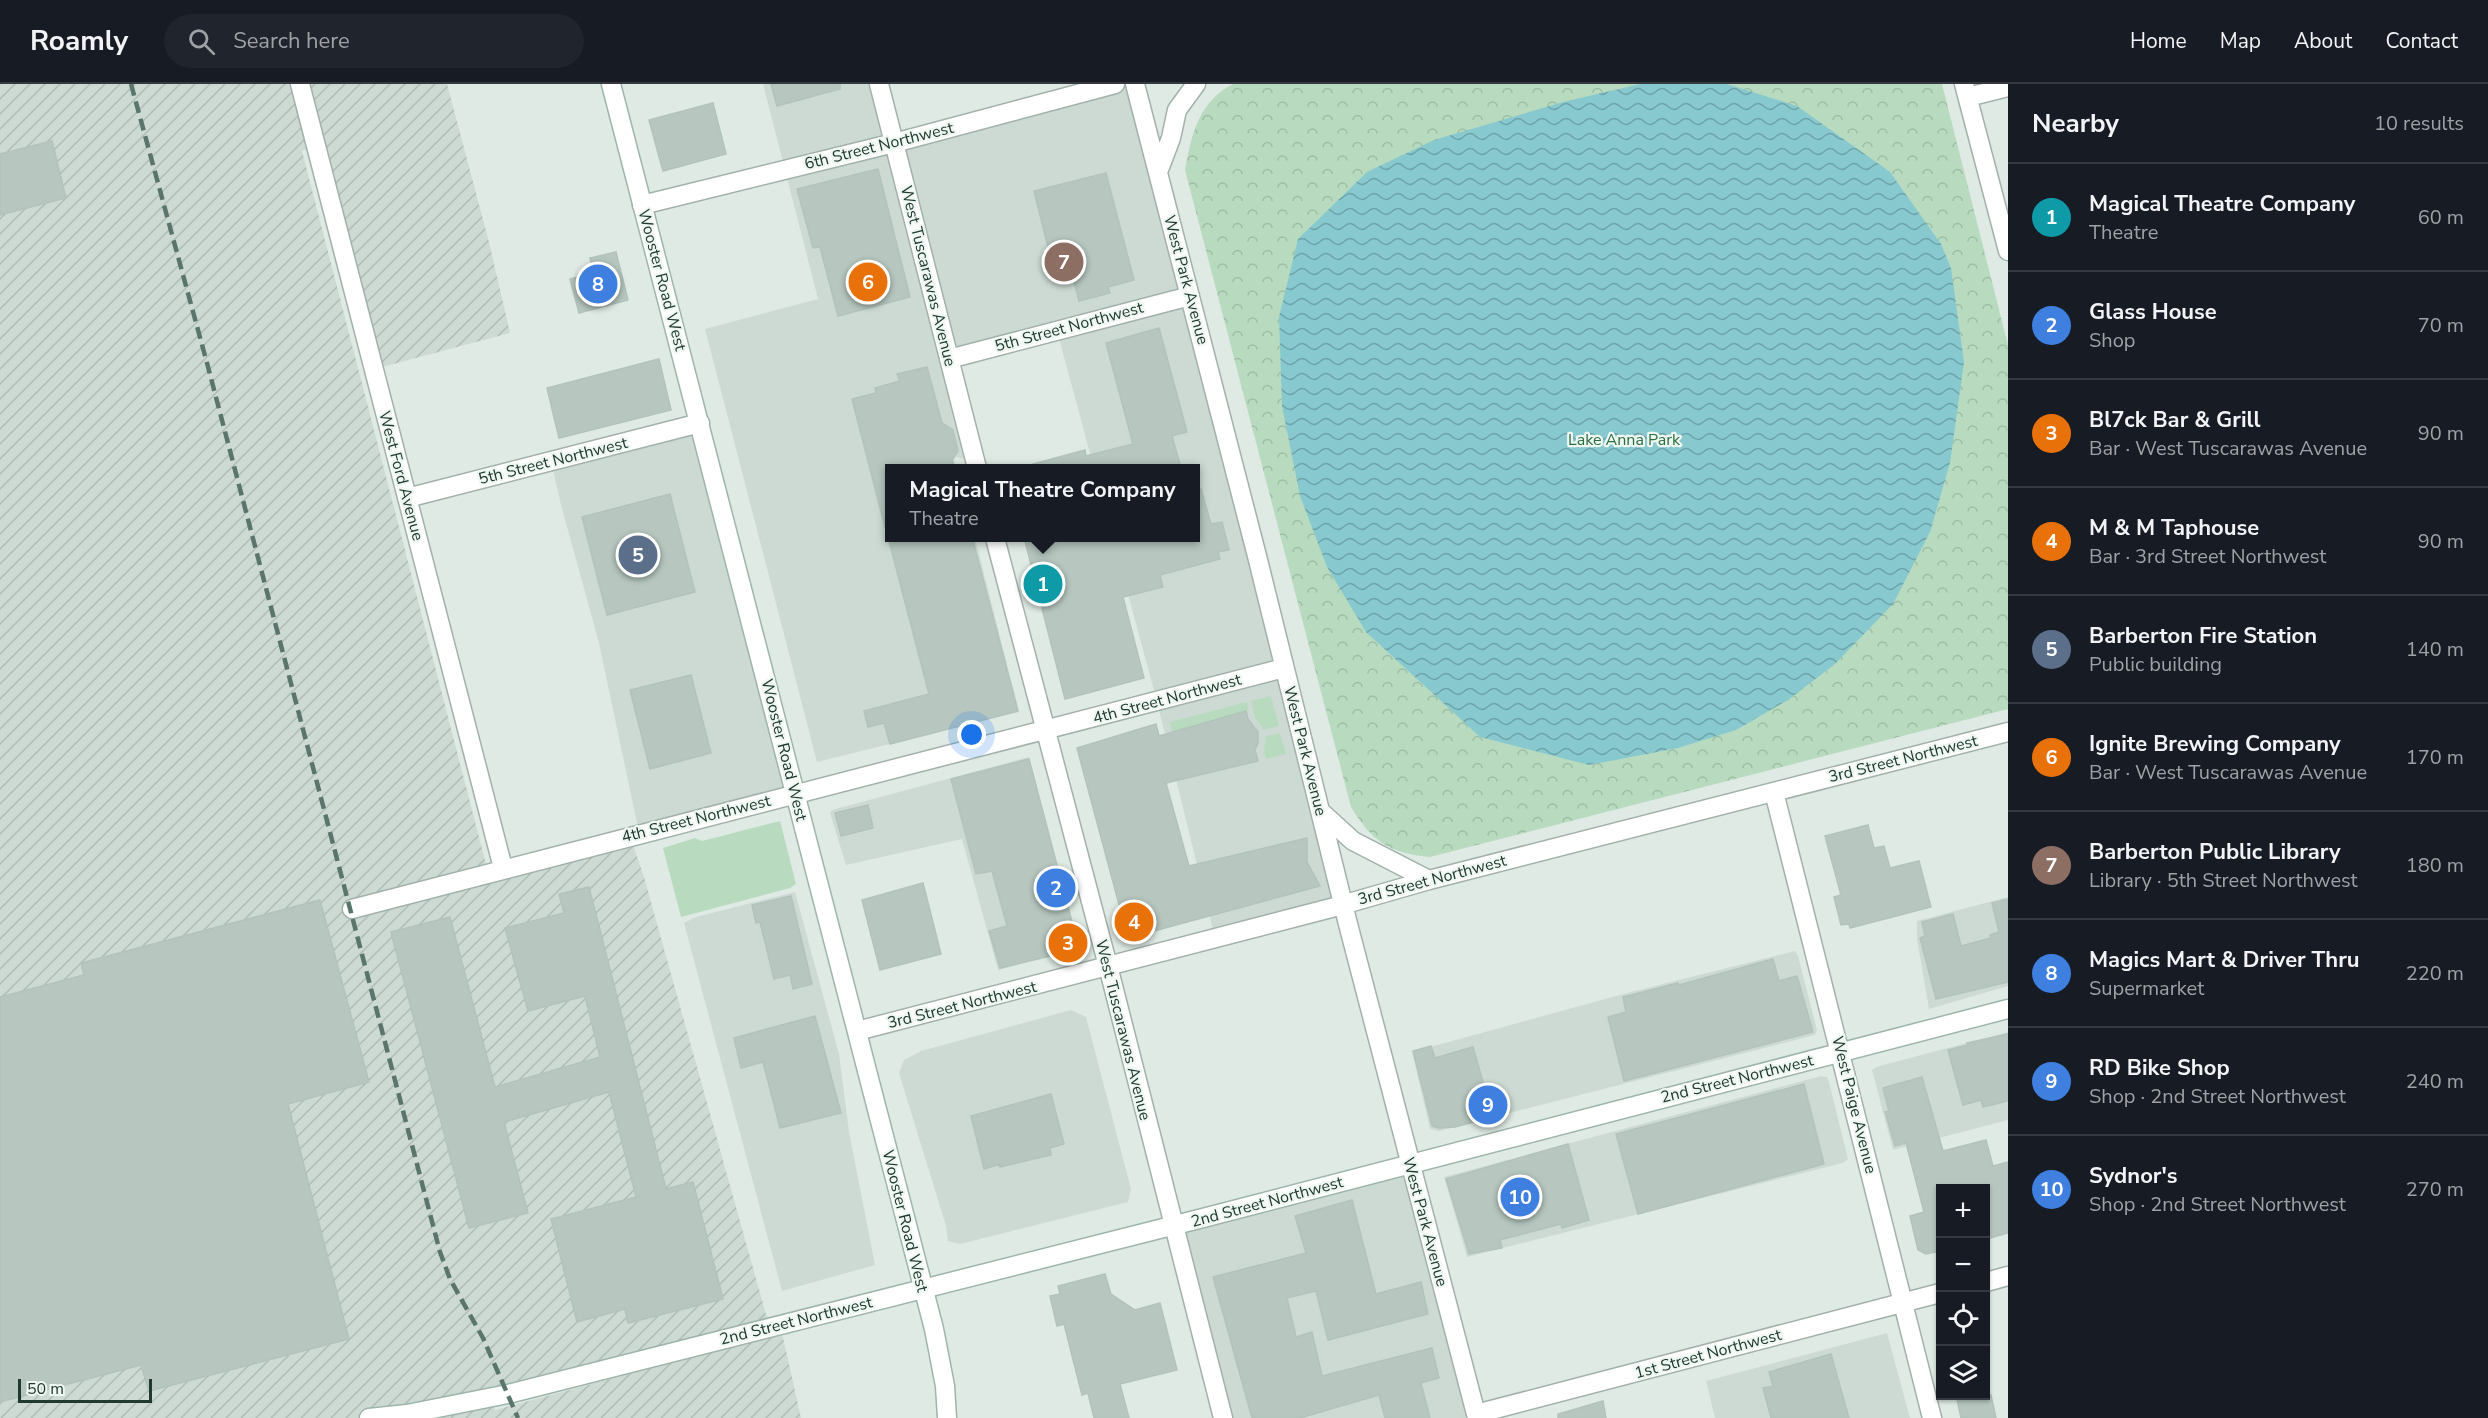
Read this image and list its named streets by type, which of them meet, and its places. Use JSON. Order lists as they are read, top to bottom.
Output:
{
  "streets": {
    "street": [
      "6th Street Northwest",
      "West Tuscarawas Avenue",
      "Wooster Road West",
      "West Park Avenue",
      "5th Street Northwest",
      "West Ford Avenue",
      "4th Street Northwest",
      "3rd Street Northwest",
      "2nd Street Northwest",
      "West Paige Avenue",
      "1st Street Northwest"
    ]
  },
  "crossings": [
    ["6th Street Northwest", "West Tuscarawas Avenue"],
    ["6th Street Northwest", "Wooster Road West"],
    ["West Tuscarawas Avenue", "5th Street Northwest"],
    ["West Tuscarawas Avenue", "4th Street Northwest"],
    ["West Tuscarawas Avenue", "3rd Street Northwest"],
    ["West Tuscarawas Avenue", "2nd Street Northwest"],
    ["Wooster Road West", "5th Street Northwest"],
    ["Wooster Road West", "4th Street Northwest"],
    ["Wooster Road West", "3rd Street Northwest"],
    ["Wooster Road West", "2nd Street Northwest"],
    ["West Park Avenue", "5th Street Northwest"],
    ["West Park Avenue", "4th Street Northwest"],
    ["West Park Avenue", "3rd Street Northwest"],
    ["West Park Avenue", "2nd Street Northwest"],
    ["West Park Avenue", "1st Street Northwest"],
    ["5th Street Northwest", "West Ford Avenue"],
    ["West Ford Avenue", "4th Street Northwest"],
    ["3rd Street Northwest", "West Paige Avenue"],
    ["2nd Street Northwest", "West Paige Avenue"],
    ["West Paige Avenue", "1st Street Northwest"]
  ],
  "parks": ["Lake Anna Park"],
  "scale_bar": "50 m",
  "page": {
    "header": "Roamly",
    "search": "Search here",
    "nav": [
      "Home",
      "Map",
      "About",
      "Contact"
    ],
    "heading": ["Nearby", "10 results"],
    "list": [
      {
        "mark": "1",
        "name": "Magical Theatre Company",
        "note": "Theatre",
        "value": "60 m"
      },
      {
        "mark": "2",
        "name": "Glass House",
        "note": "Shop",
        "value": "70 m"
      },
      {
        "mark": "3",
        "name": "Bl7ck Bar & Grill",
        "note": "Bar · West Tuscarawas Avenue",
        "value": "90 m"
      },
      {
        "mark": "4",
        "name": "M & M Taphouse",
        "note": "Bar · 3rd Street Northwest",
        "value": "90 m"
      },
      {
        "mark": "5",
        "name": "Barberton Fire Station",
        "note": "Public building",
        "value": "140 m"
      },
      {
        "mark": "6",
        "name": "Ignite Brewing Company",
        "note": "Bar · West Tuscarawas Avenue",
        "value": "170 m"
      },
      {
        "mark": "7",
        "name": "Barberton Public Library",
        "note": "Library · 5th Street Northwest",
        "value": "180 m"
      },
      {
        "mark": "8",
        "name": "Magics Mart & Driver Thru",
        "note": "Supermarket",
        "value": "220 m"
      },
      {
        "mark": "9",
        "name": "RD Bike Shop",
        "note": "Shop · 2nd Street Northwest",
        "value": "240 m"
      },
      {
        "mark": "10",
        "name": "Sydnor's",
        "note": "Shop · 2nd Street Northwest",
        "value": "270 m"
      }
    ],
    "pins": [
      "7",
      "6",
      "8",
      "5",
      "1",
      "2",
      "4",
      "3",
      "9",
      "10"
    ],
    "popup": ["Magical Theatre Company", "Theatre"],
    "map_buttons": ["+", "−"],
    "scale": "50 m"
  }
}
